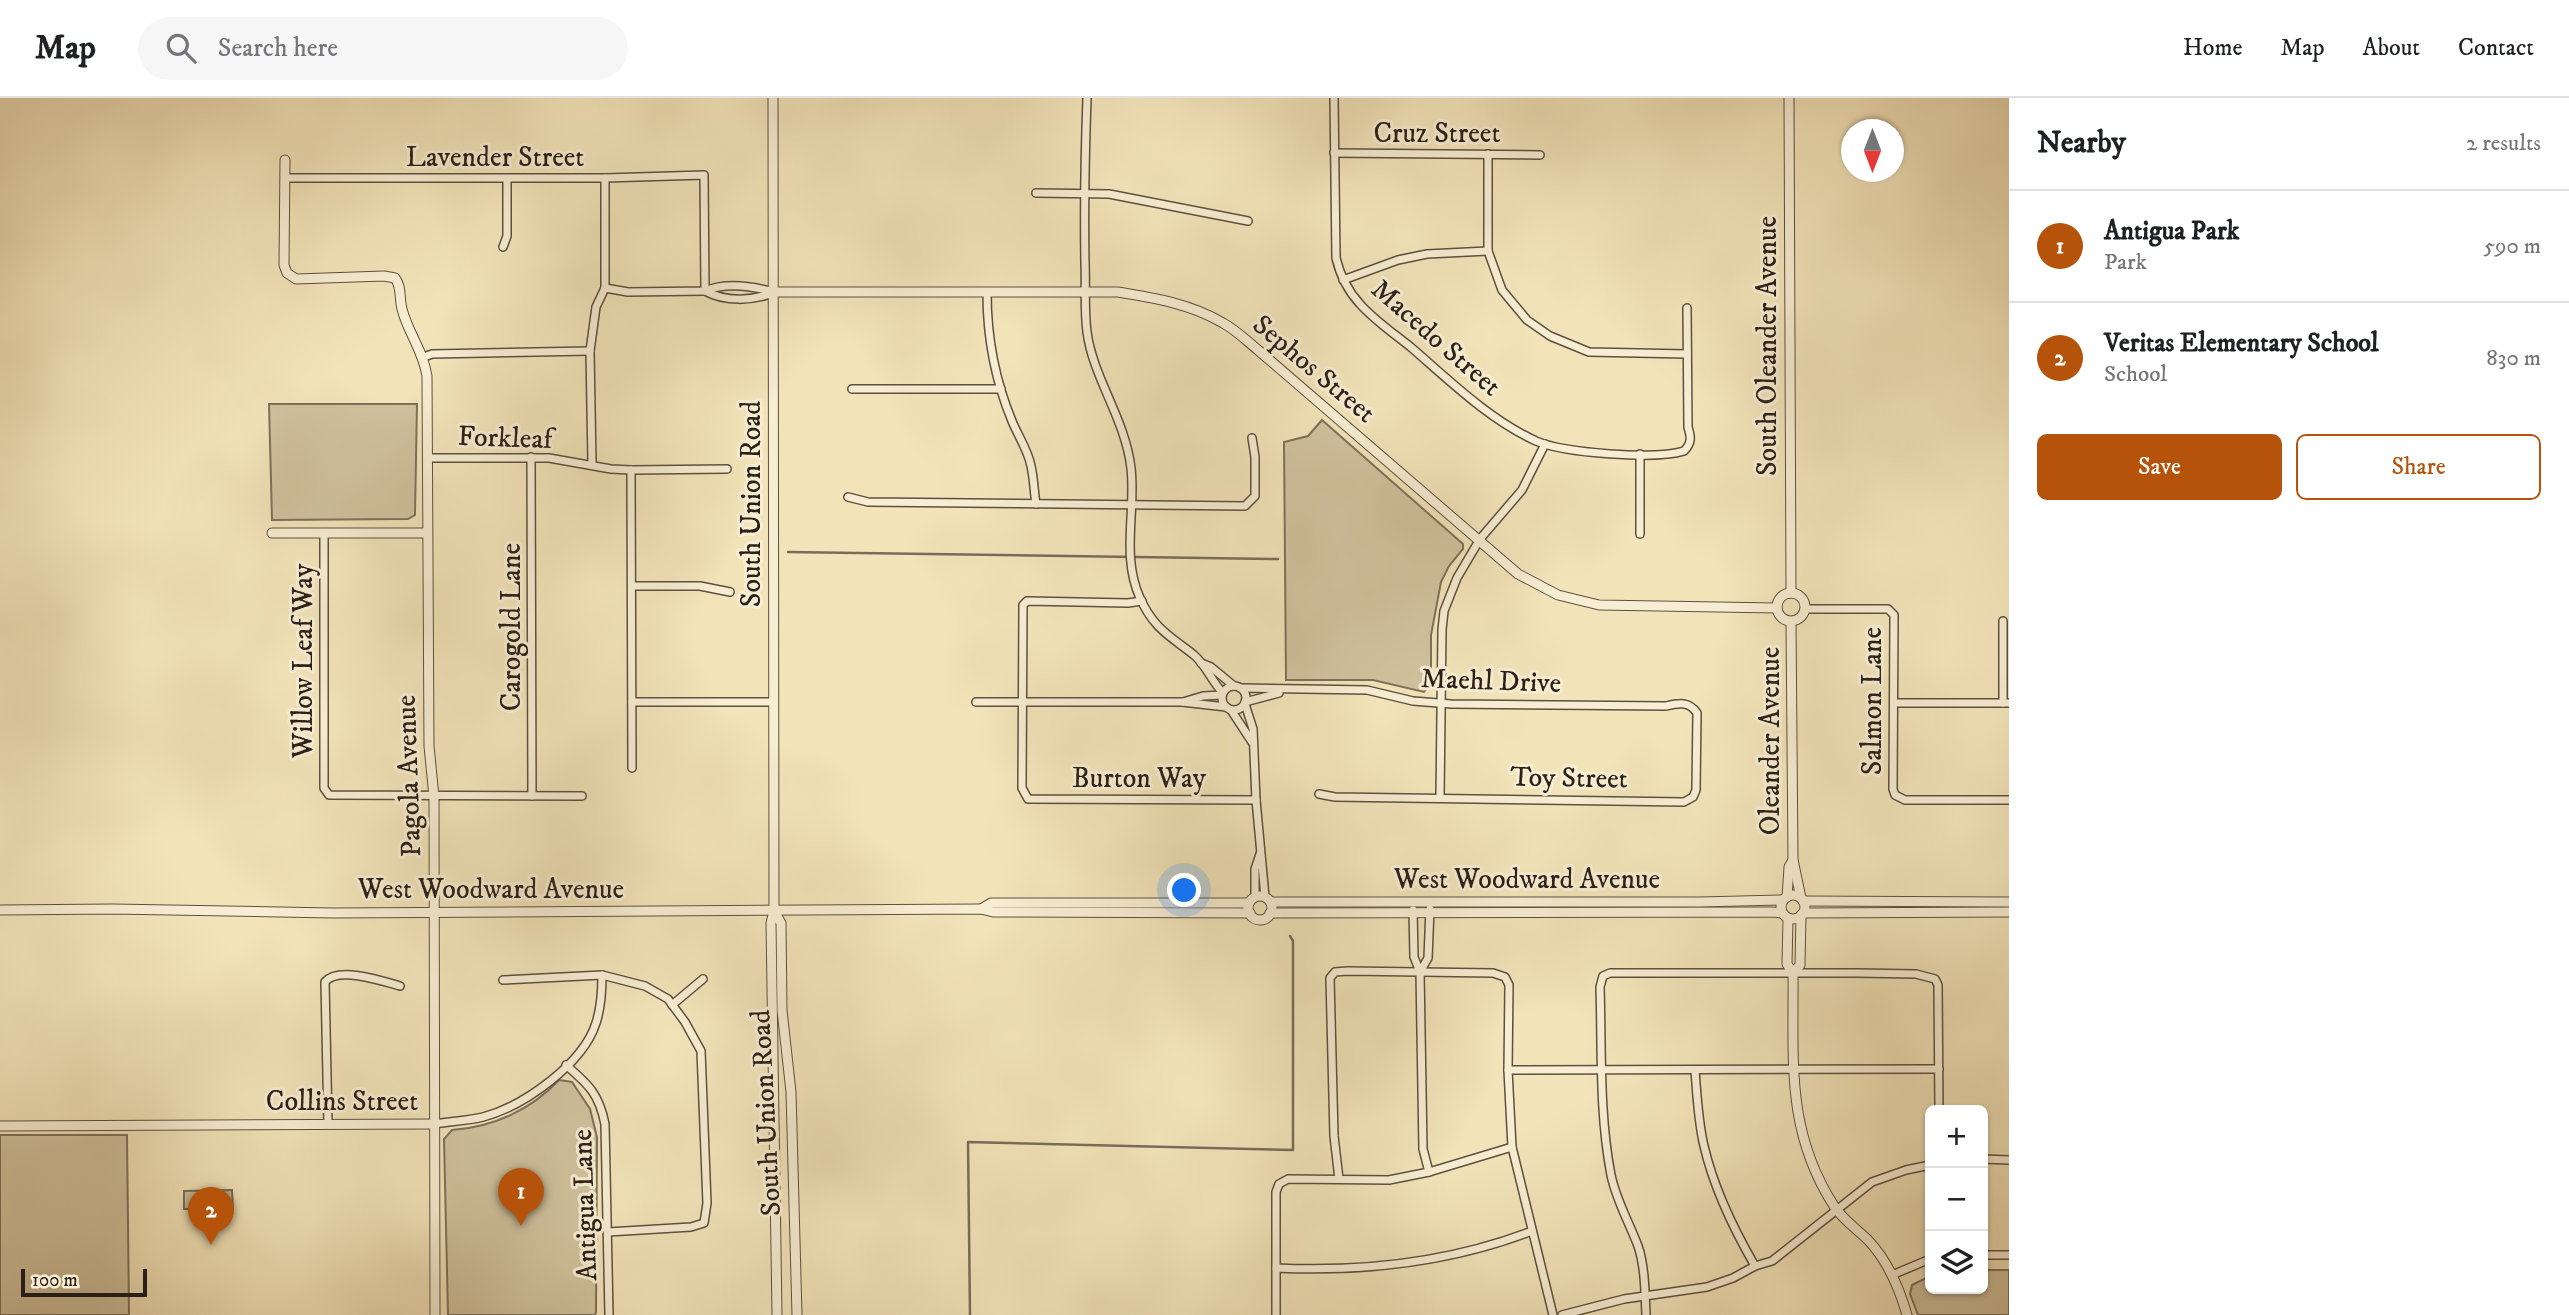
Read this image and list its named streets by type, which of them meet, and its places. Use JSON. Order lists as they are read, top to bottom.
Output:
{
  "streets": {
    "street": [
      "Cruz Street",
      "Lavender Street",
      "Macedo Street",
      "South Oleander Avenue",
      "Sephos Street",
      "Forkleaf",
      "South Union Road",
      "Carogold Lane",
      "Willow Leaf Way",
      "Maehl Drive",
      "Salmon Lane",
      "Oleander Avenue",
      "Pagola Avenue",
      "Burton Way",
      "Toy Street",
      "West Woodward Avenue",
      "Collins Street",
      "Antigua Lane"
    ]
  },
  "crossings": [
    ["Cruz Street", "Macedo Street"],
    ["South Oleander Avenue", "Sephos Street"],
    ["South Oleander Avenue", "Salmon Lane"],
    ["South Oleander Avenue", "Oleander Avenue"],
    ["Sephos Street", "South Union Road"],
    ["Sephos Street", "Salmon Lane"],
    ["Sephos Street", "Oleander Avenue"],
    ["Forkleaf", "Carogold Lane"],
    ["Forkleaf", "Pagola Avenue"],
    ["South Union Road", "West Woodward Avenue"],
    ["Willow Leaf Way", "Pagola Avenue"],
    ["Maehl Drive", "Toy Street"],
    ["Salmon Lane", "Oleander Avenue"],
    ["Oleander Avenue", "West Woodward Avenue"],
    ["Pagola Avenue", "West Woodward Avenue"],
    ["Pagola Avenue", "Collins Street"],
    ["Collins Street", "Antigua Lane"]
  ],
  "scale_bar": "100 m",
  "north": "bottom",
  "page": {
    "header": "Map",
    "search": "Search here",
    "nav": [
      "Home",
      "Map",
      "About",
      "Contact"
    ],
    "heading": ["Nearby", "2 results"],
    "list": [
      {
        "mark": "1",
        "name": "Antigua Park",
        "note": "Park",
        "value": "590 m"
      },
      {
        "mark": "2",
        "name": "Veritas Elementary School",
        "note": "School",
        "value": "830 m"
      }
    ],
    "buttons": ["Save", "Share"],
    "map_buttons": ["+", "−"],
    "pins": ["1", "2"],
    "scale": "100 m"
  }
}
